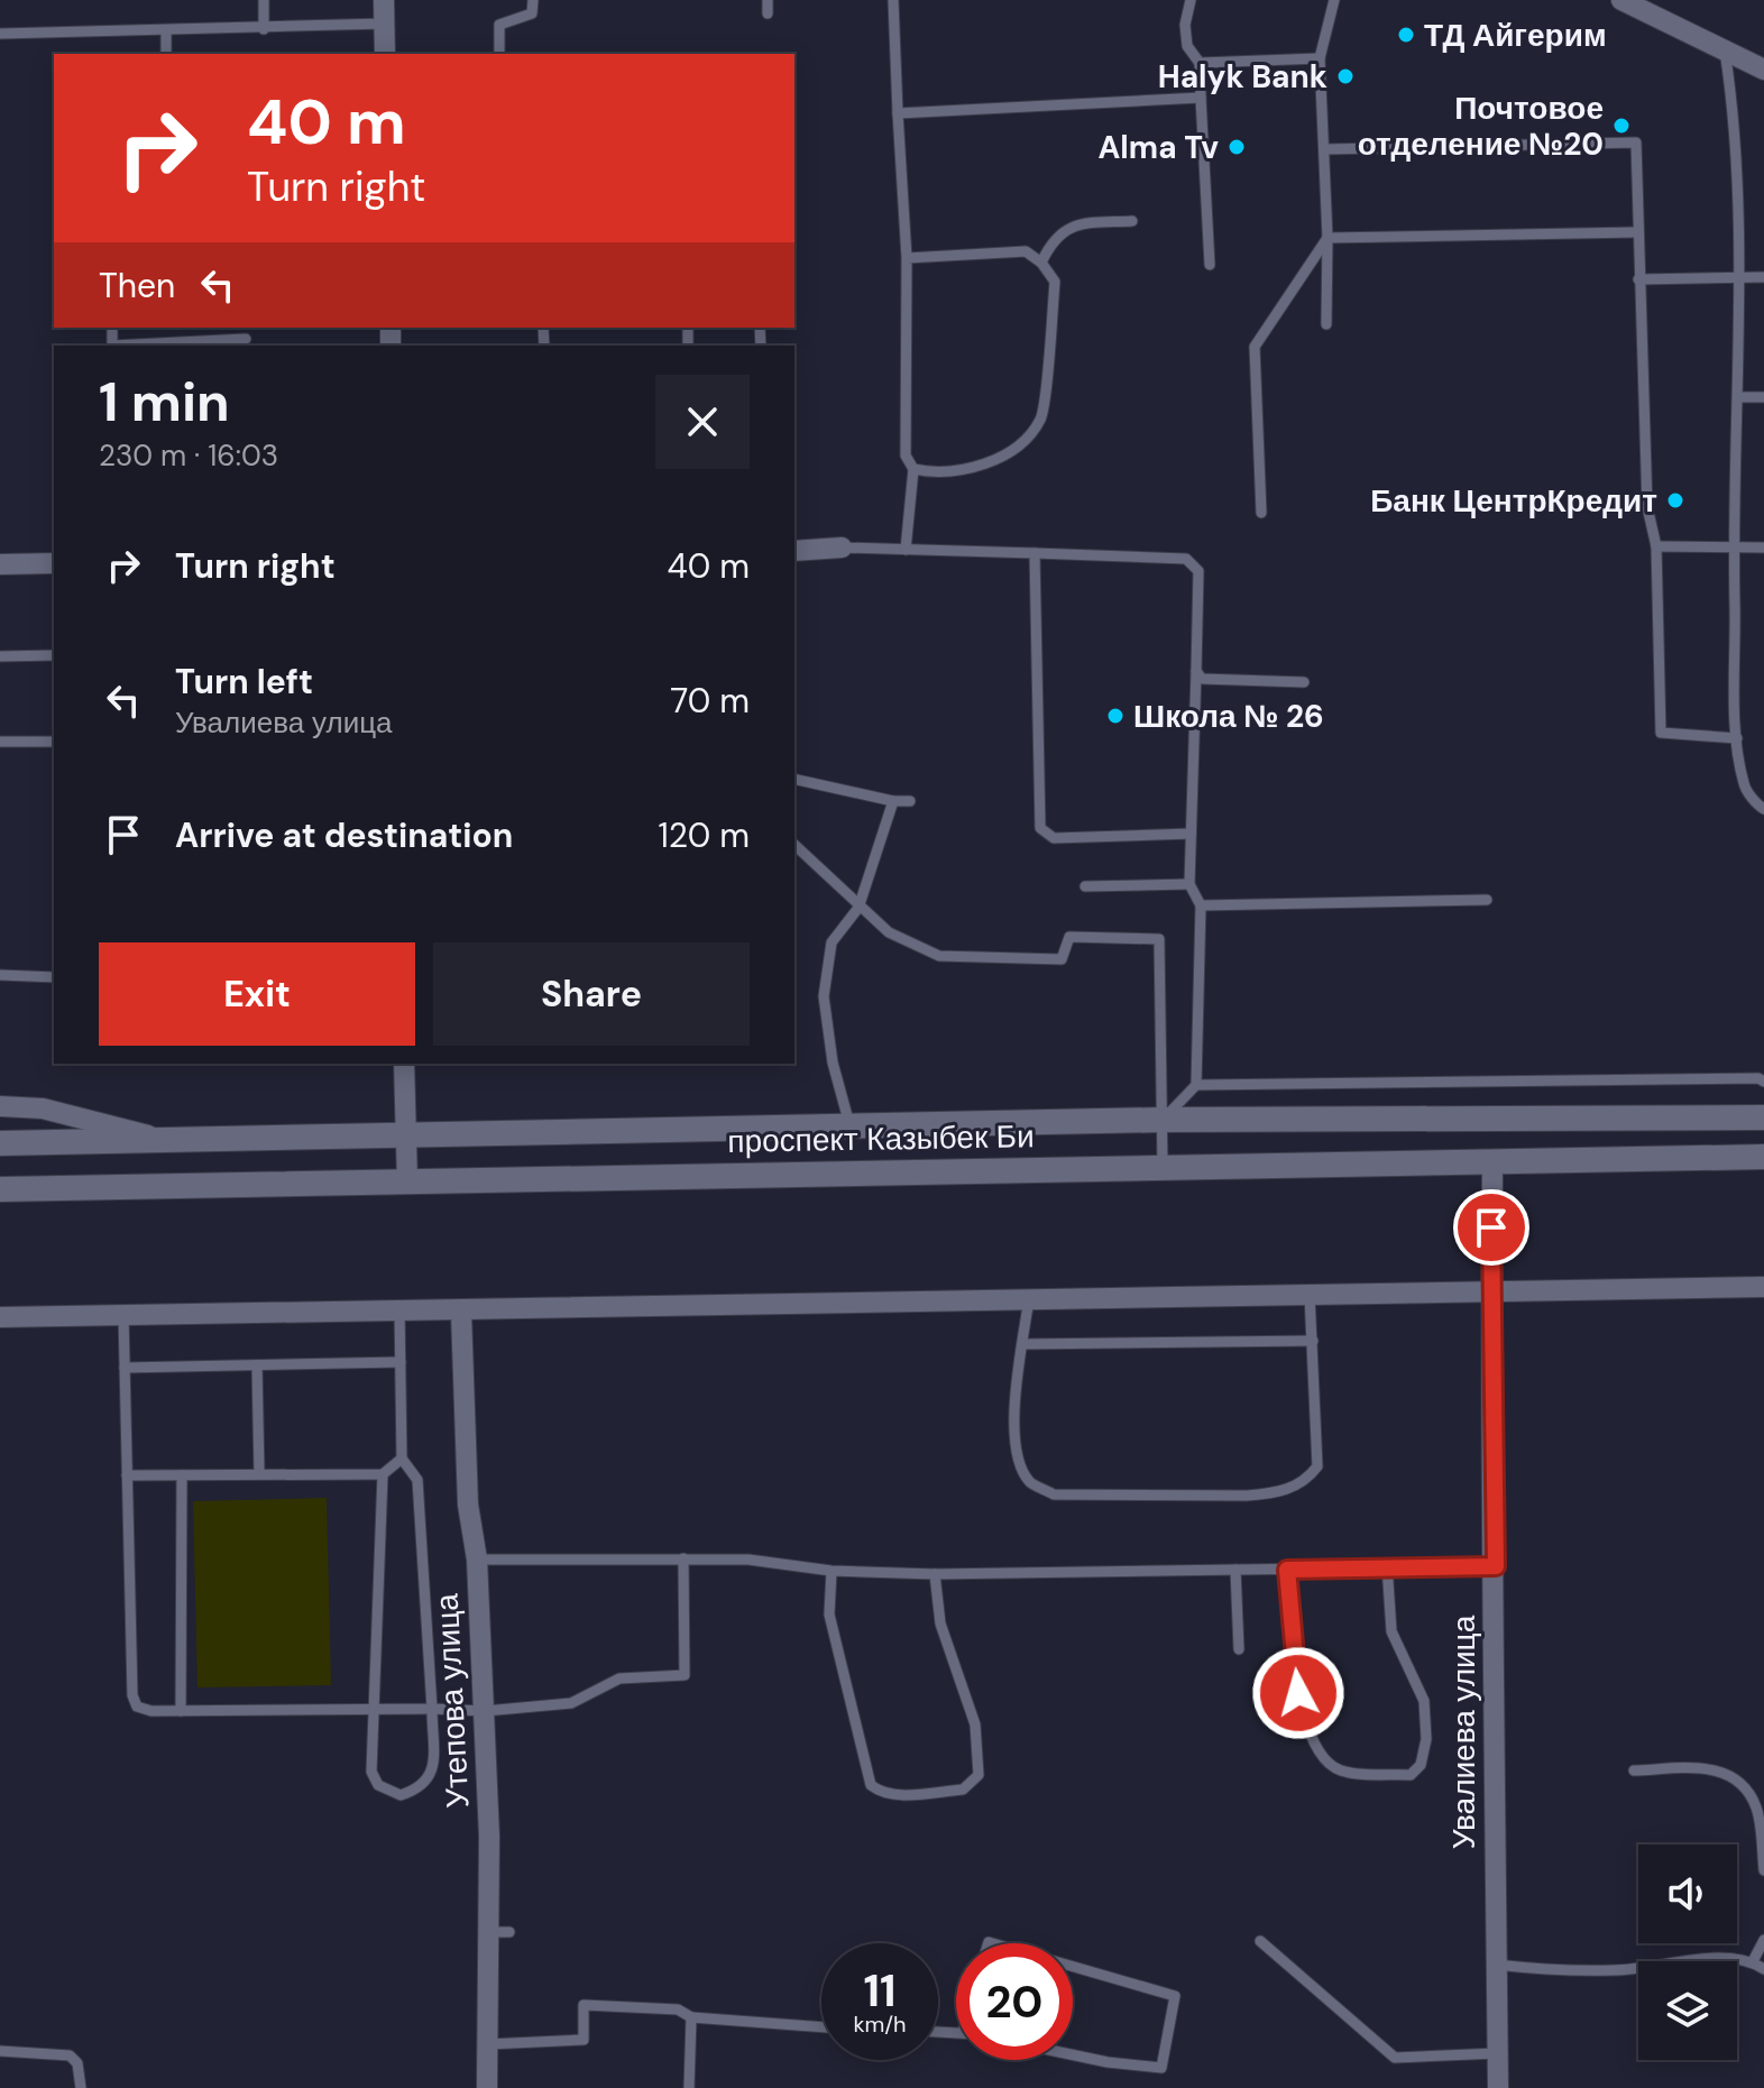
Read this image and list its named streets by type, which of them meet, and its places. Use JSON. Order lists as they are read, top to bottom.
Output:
{
  "streets": {
    "street": ["проспект Казыбек Би", "Утепова улица", "Увалиева улица"]
  },
  "crossings": [
    ["проспект Казыбек Би", "Увалиева улица"]
  ],
  "places": [
    "ТД Айгерим",
    "Halyk Bank",
    "Почтовое отделение №20",
    "Alma Tv",
    "Банк ЦентрКредит",
    "Школа № 26"
  ],
  "page": {
    "turn": ["40 m", "Turn right"],
    "then": "Then",
    "heading": ["1 min", "230 m · 16:03"],
    "list": [
      {
        "name": "Turn right",
        "value": "40 m"
      },
      {
        "name": "Turn left",
        "note": "Увалиева улица",
        "value": "70 m"
      },
      {
        "name": "Arrive at destination",
        "value": "120 m"
      }
    ],
    "buttons": ["Exit", "Share"],
    "speed": "11 km/h",
    "limit": "20"
  }
}
